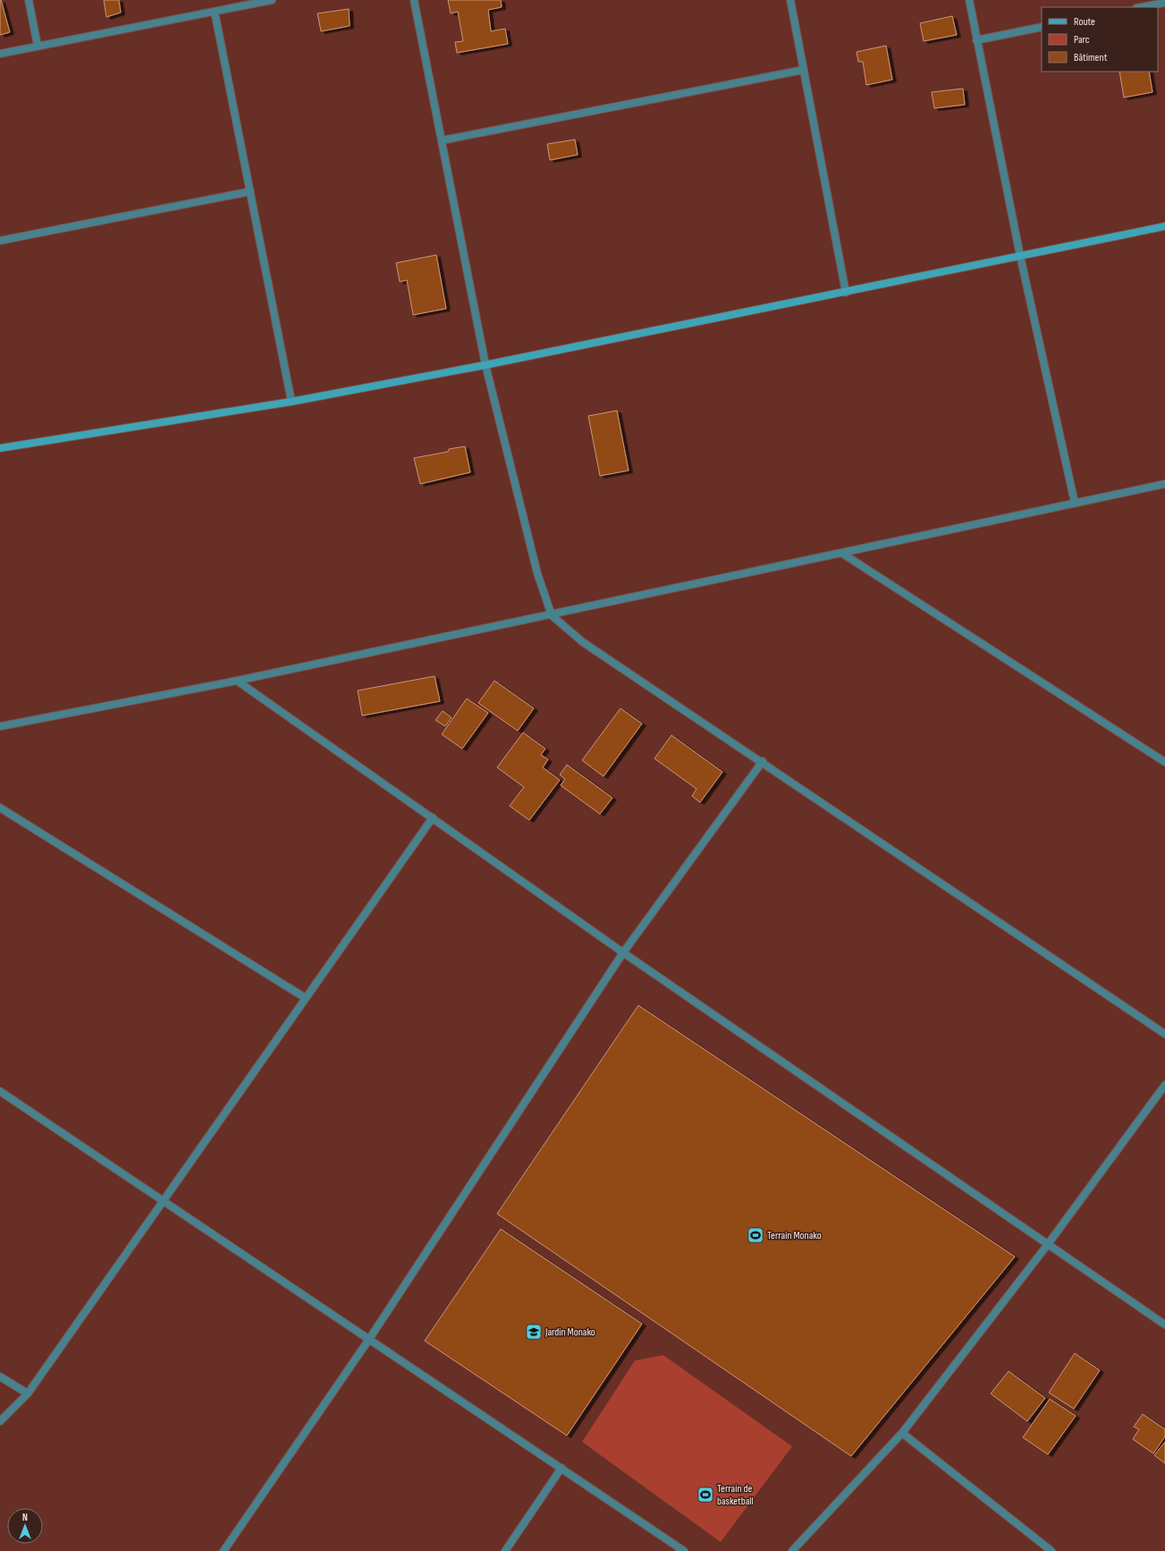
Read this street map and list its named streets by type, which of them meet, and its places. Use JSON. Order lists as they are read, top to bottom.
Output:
{
  "places": {
    "sports": ["Terrain Monako", "Terrain de basketball"],
    "school or university": ["Jardin Monako"]
  },
  "legend": ["Route", "Parc", "Bâtiment"],
  "north": "top"
}
